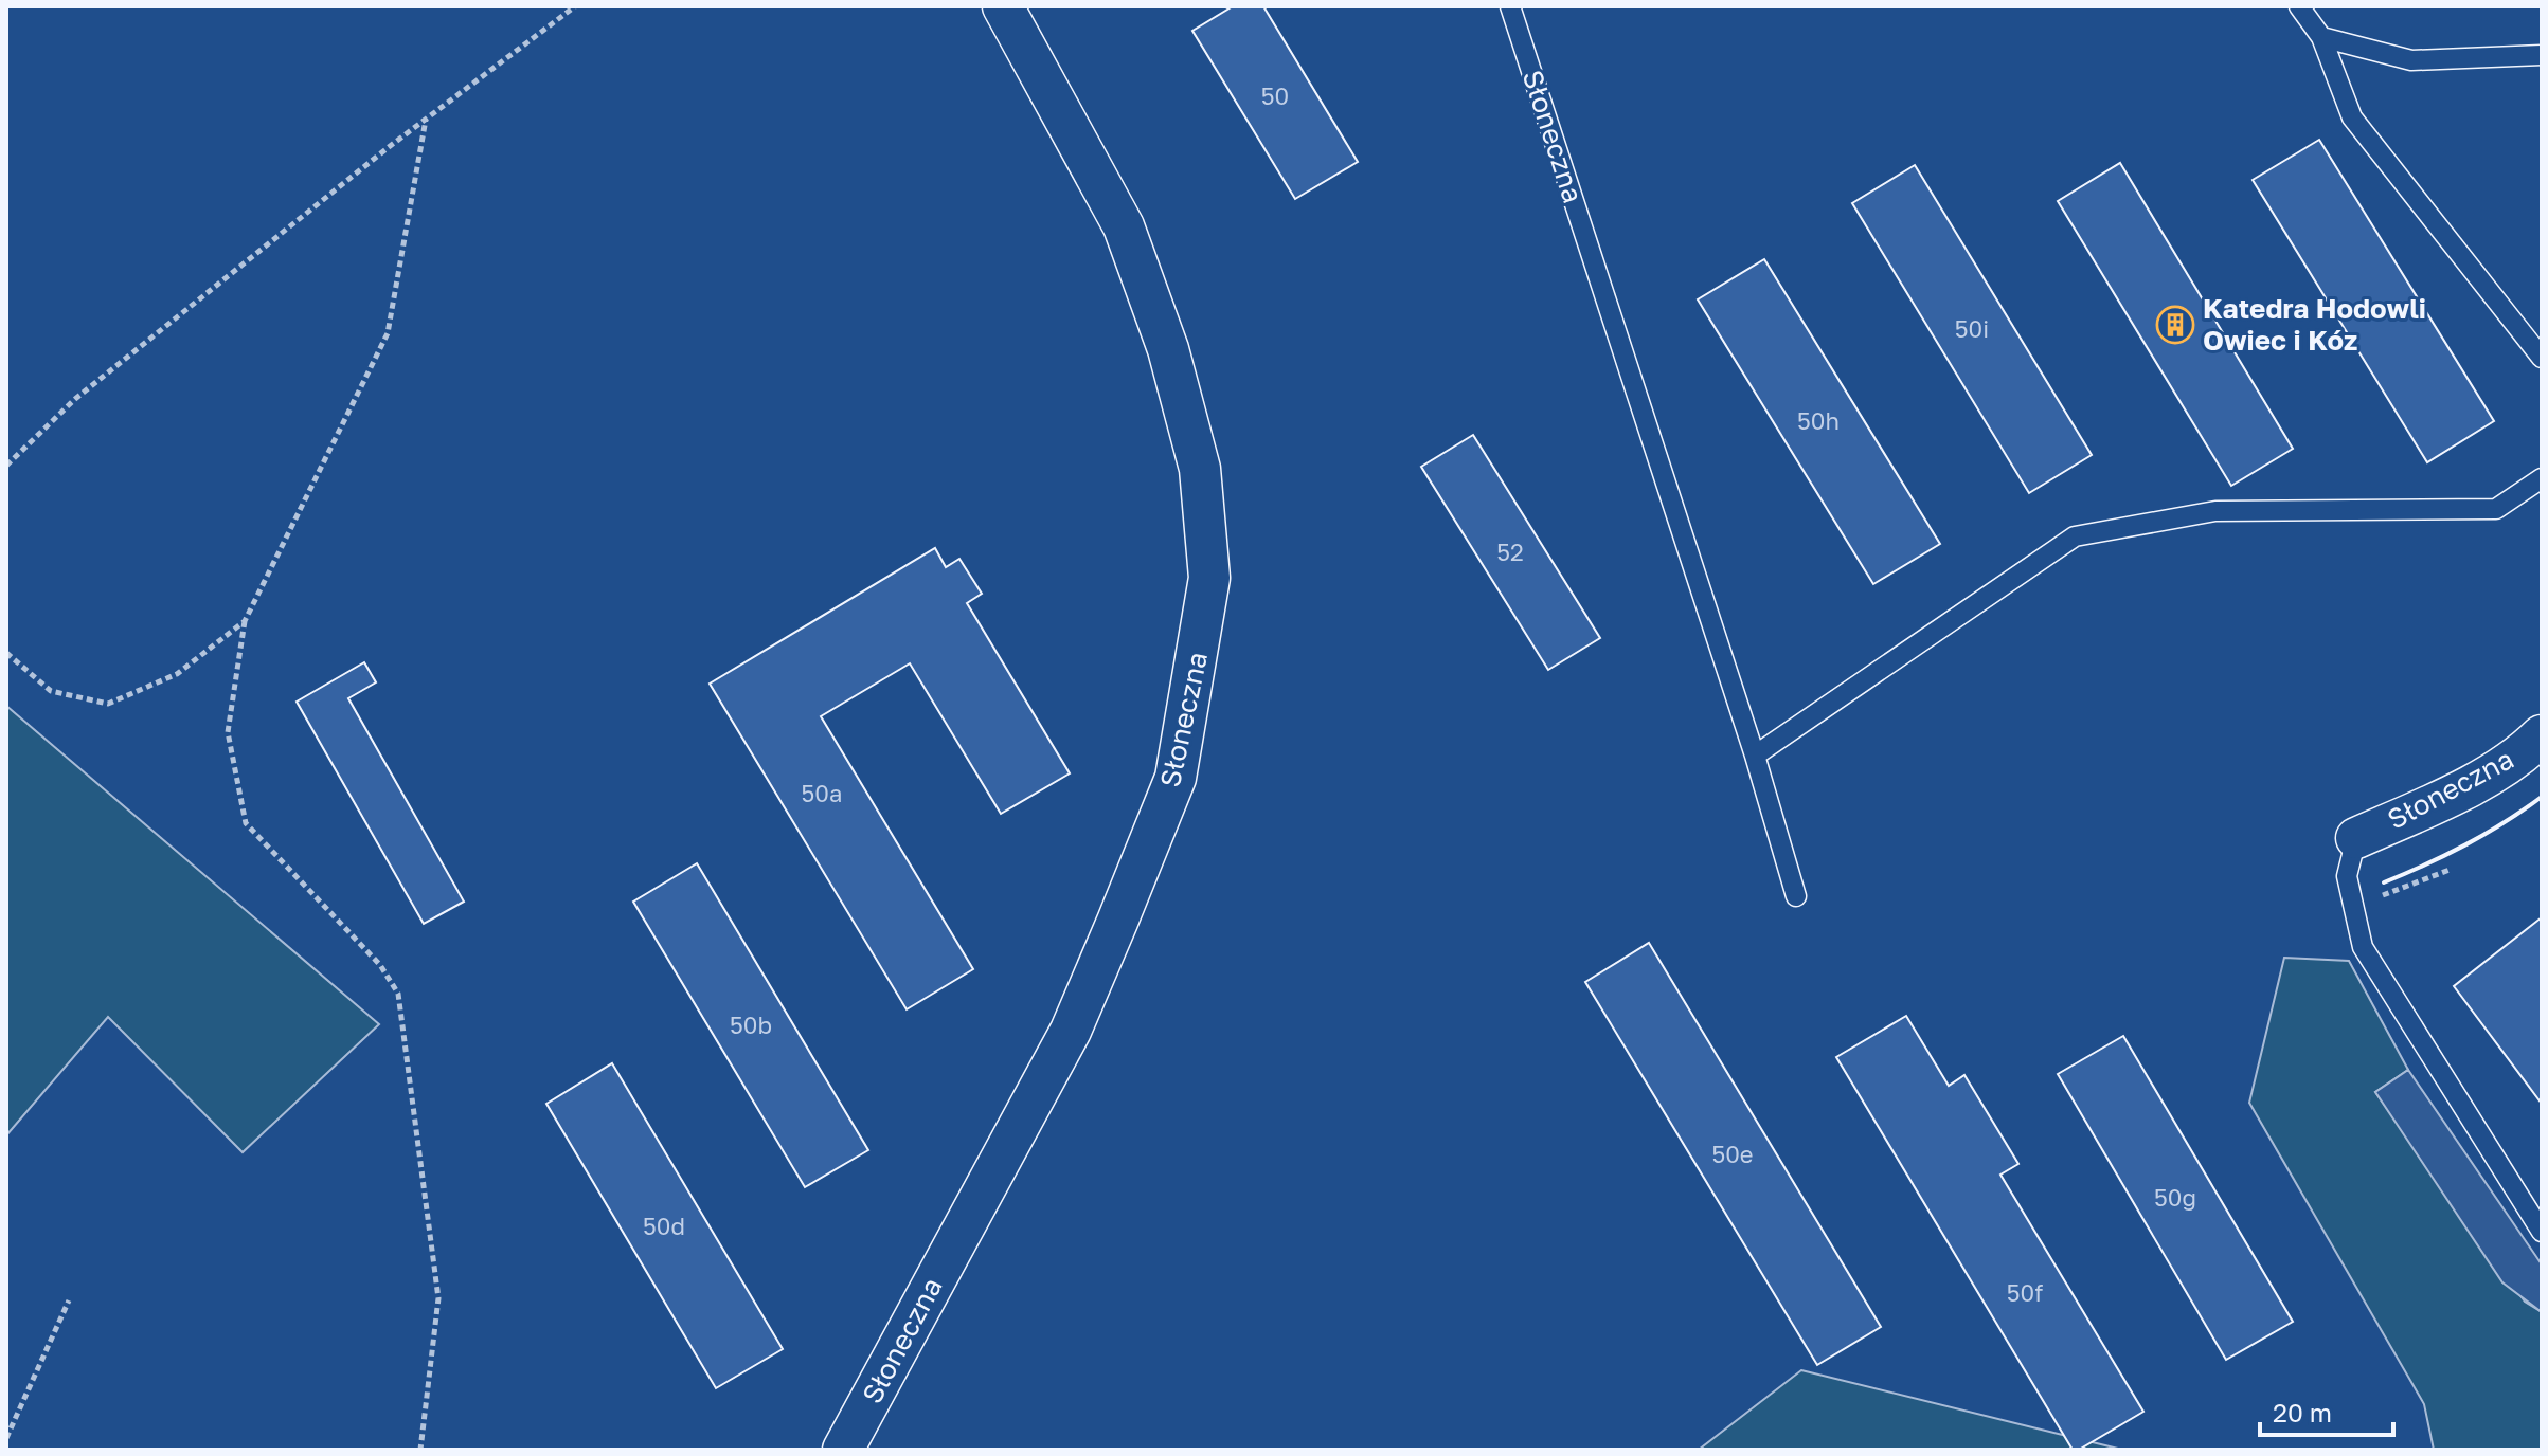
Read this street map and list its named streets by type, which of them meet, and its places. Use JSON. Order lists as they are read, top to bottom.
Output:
{
  "streets": {
    "street": ["Słoneczna"]
  },
  "places": {
    "building": ["Katedra Hodowli Owiec i Kóz"]
  },
  "house_numbers": [
    "50",
    "50i",
    "50h",
    "52",
    "50a",
    "50b",
    "50e",
    "50g",
    "50d",
    "50f"
  ],
  "scale_bar": "20 m"
}
